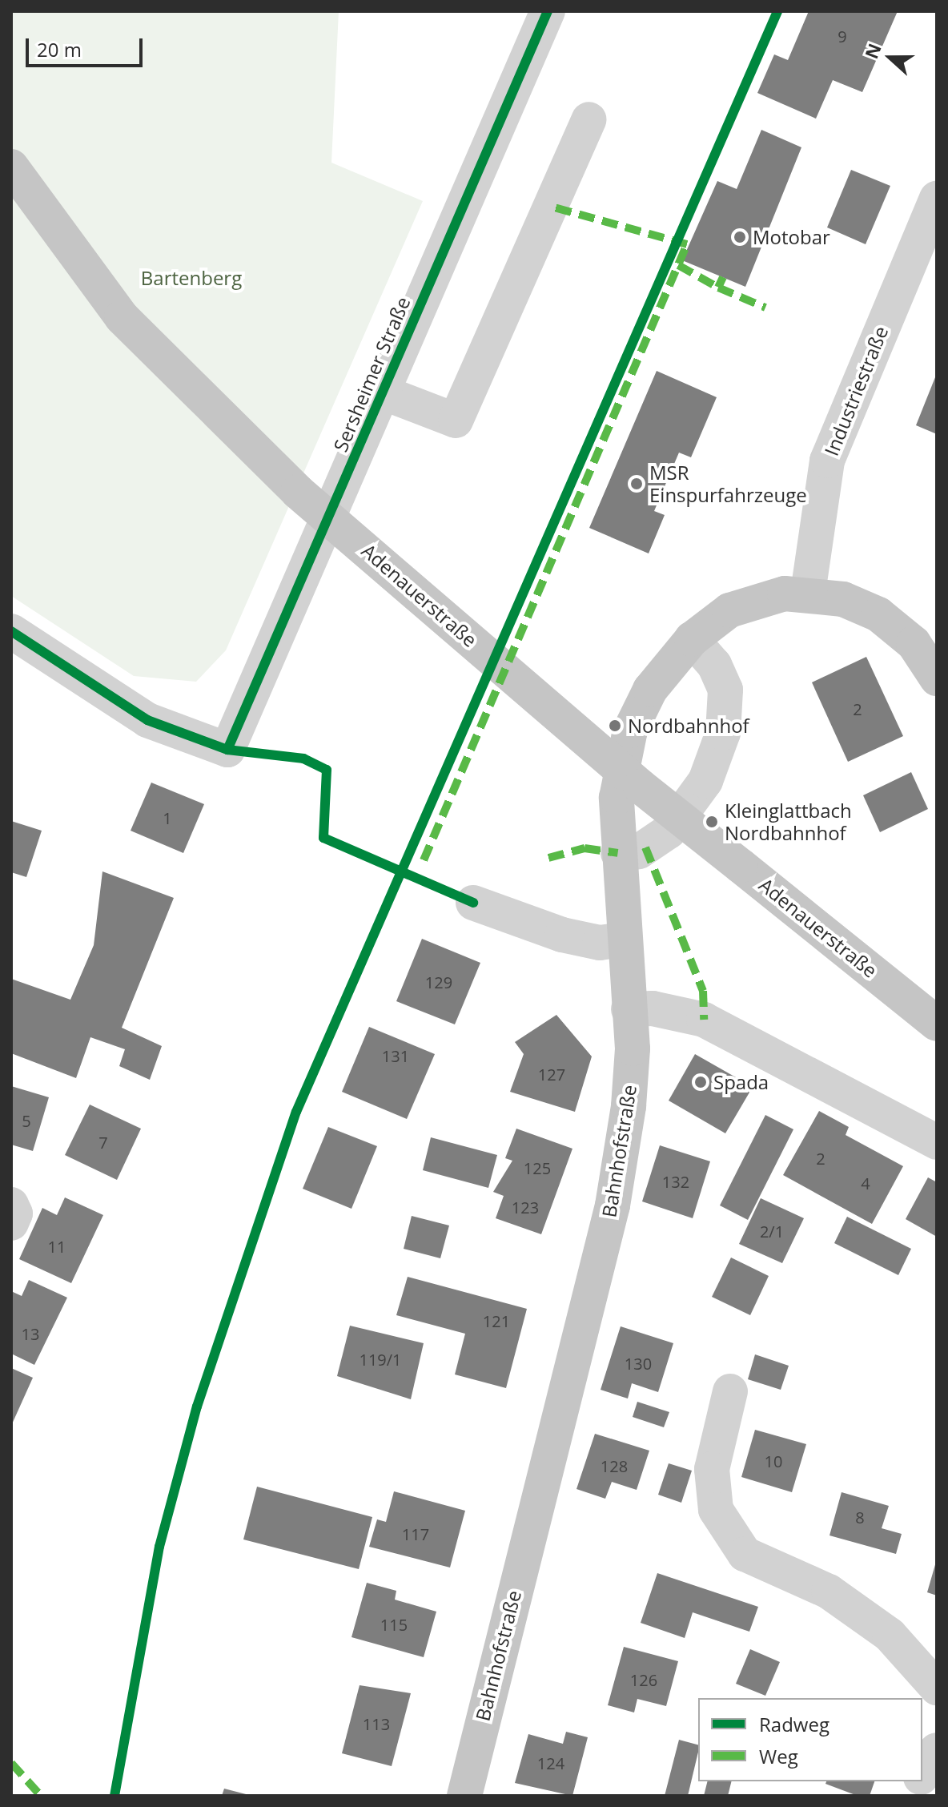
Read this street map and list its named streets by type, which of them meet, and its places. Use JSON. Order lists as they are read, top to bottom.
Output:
{
  "streets": {
    "main road": ["Adenauerstraße", "Bahnhofstraße"],
    "street": ["Sersheimer Straße", "Industriestraße"]
  },
  "crossings": [
    ["Industriestraße", "Bahnhofstraße"]
  ],
  "parks": ["Bartenberg"],
  "places": [
    "Motobar",
    "MSR Einspurfahrzeuge",
    "Nordbahnhof",
    "Kleinglattbach Nordbahnhof",
    "Spada"
  ],
  "house_numbers": [
    "9",
    "2",
    "1",
    "129",
    "131",
    "127",
    "5",
    "7",
    "2",
    "125",
    "132",
    "4",
    "123",
    "2/1",
    "11",
    "121",
    "13",
    "119/1",
    "130",
    "10",
    "128",
    "8",
    "117",
    "115",
    "126",
    "113",
    "124"
  ],
  "legend": ["Radweg", "Weg"],
  "scale_bar": "20 m",
  "north": "left"
}
